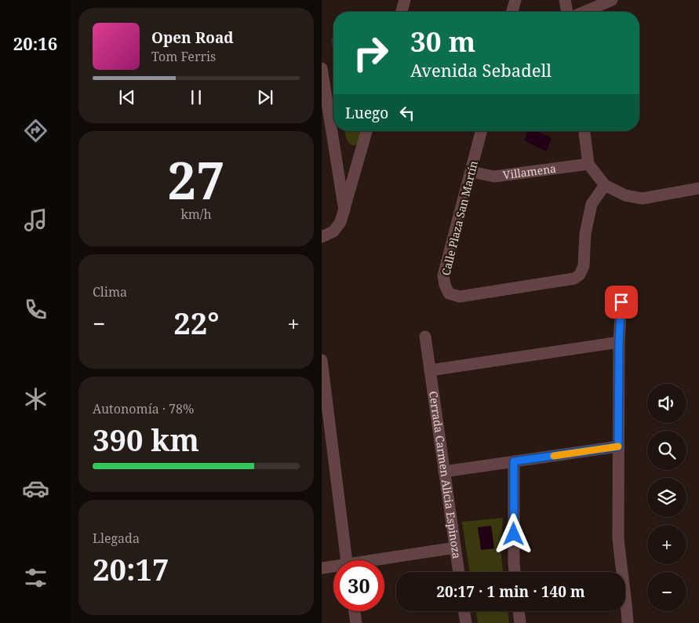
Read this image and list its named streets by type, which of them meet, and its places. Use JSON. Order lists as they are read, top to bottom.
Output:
{
  "streets": {
    "street": ["Villamena", "Calle Plaza San Martín", "Cerrada Carmen Alicia Espinoza"]
  },
  "crossings": [
    ["Villamena", "Calle Plaza San Martín"]
  ],
  "page": {
    "tabs": "20:16",
    "turn": ["30 m", "Avenida Sebadell"],
    "song": ["Open Road", "Tom Ferris"],
    "then": "Luego",
    "tile": [
      ["27", "km/h"],
      "Clima",
      ["Autonomía · 78%", "390 km"],
      ["Llegada", "20:17"]
    ],
    "heat": ["−", "22°", "+"],
    "map_buttons": ["+", "−"],
    "limit": "30",
    "trip": "20:17 · 1 min · 140 m"
  }
}
